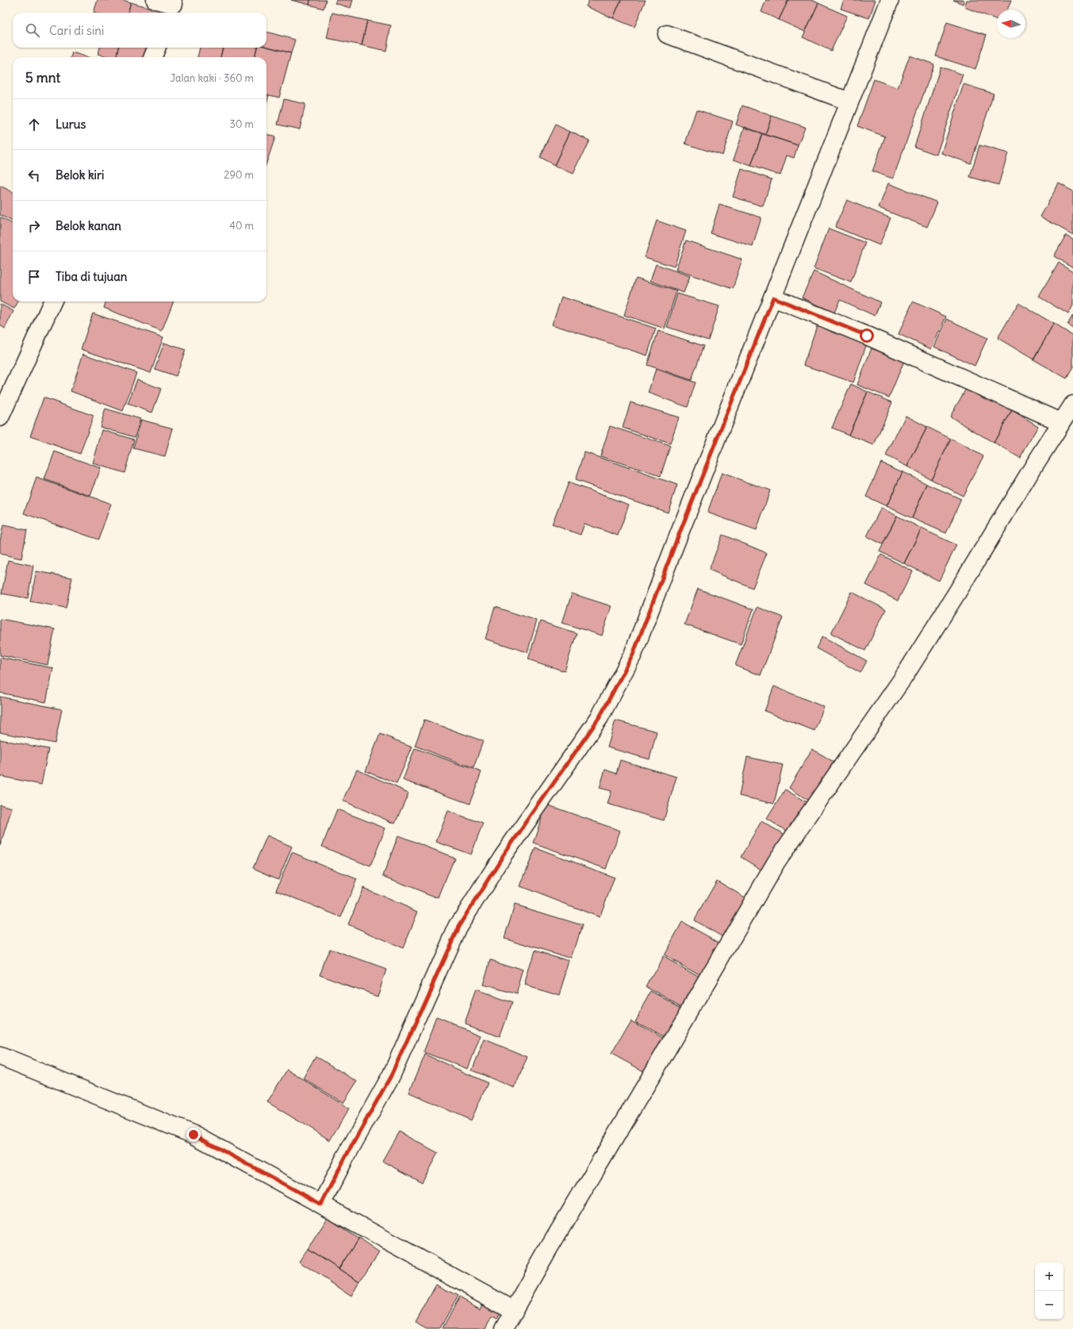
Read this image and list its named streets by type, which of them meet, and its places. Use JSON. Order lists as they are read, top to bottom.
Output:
{
  "north": "left",
  "page": {
    "search": "Cari di sini",
    "heading": ["5 mnt", "Jalan kaki · 360 m"],
    "list": [
      ["Lurus", "30 m"],
      ["Belok kiri", "290 m"],
      ["Belok kanan", "40 m"],
      "Tiba di tujuan"
    ],
    "map_buttons": ["+", "−"]
  }
}
